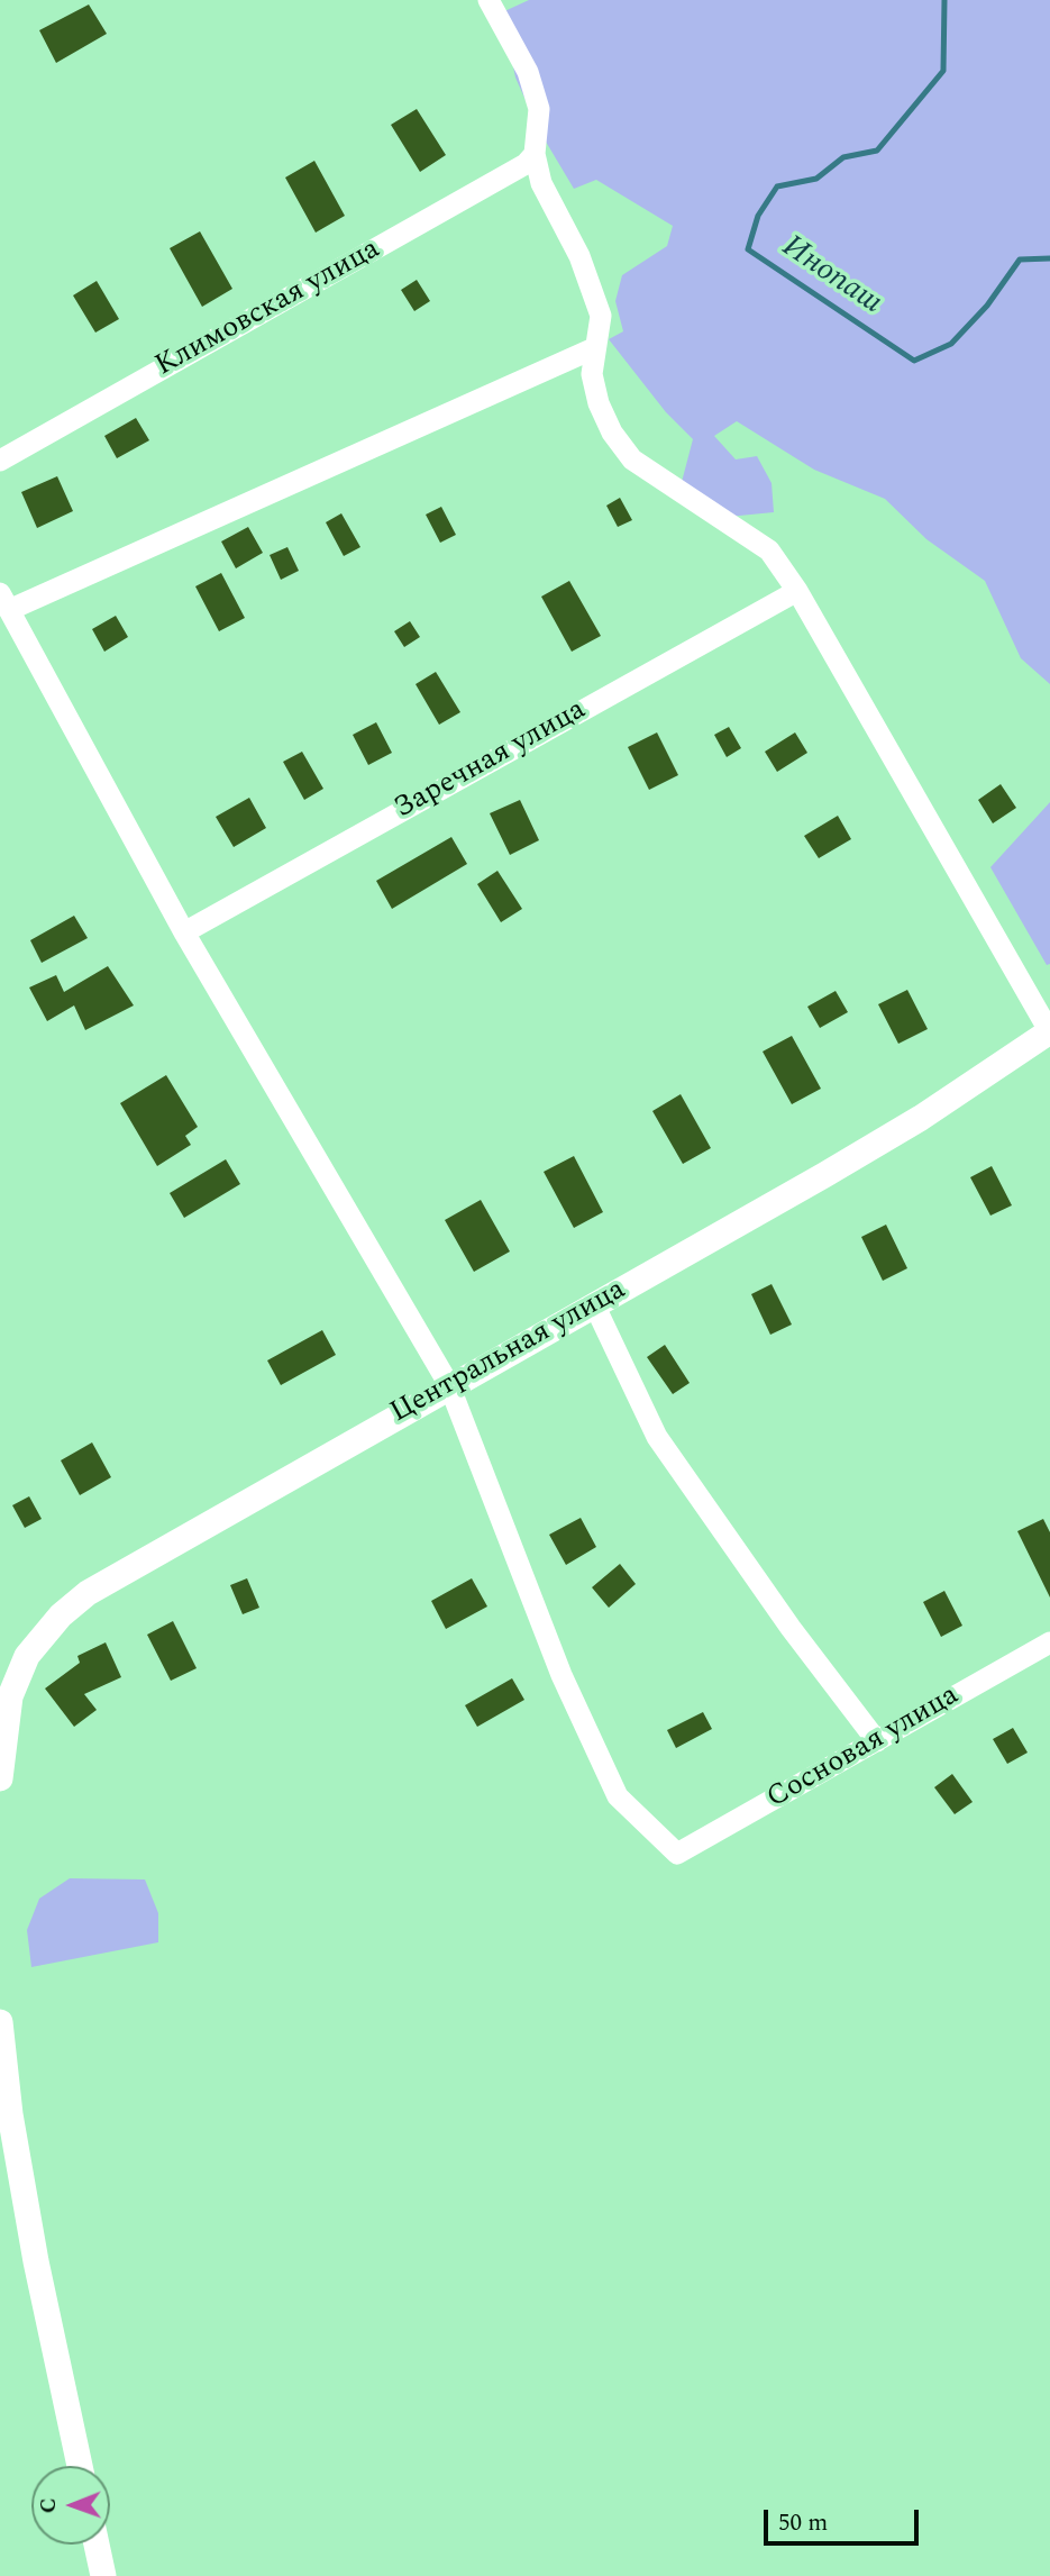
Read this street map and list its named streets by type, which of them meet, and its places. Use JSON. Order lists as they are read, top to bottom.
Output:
{
  "streets": {
    "street": [
      "Климовская улица",
      "Заречная улица",
      "Центральная улица",
      "Сосновая улица"
    ]
  },
  "crossings": [
    ["Центральная улица", "Сосновая улица"]
  ],
  "water": ["Инопаш"],
  "scale_bar": "50 m",
  "north": "left"
}
